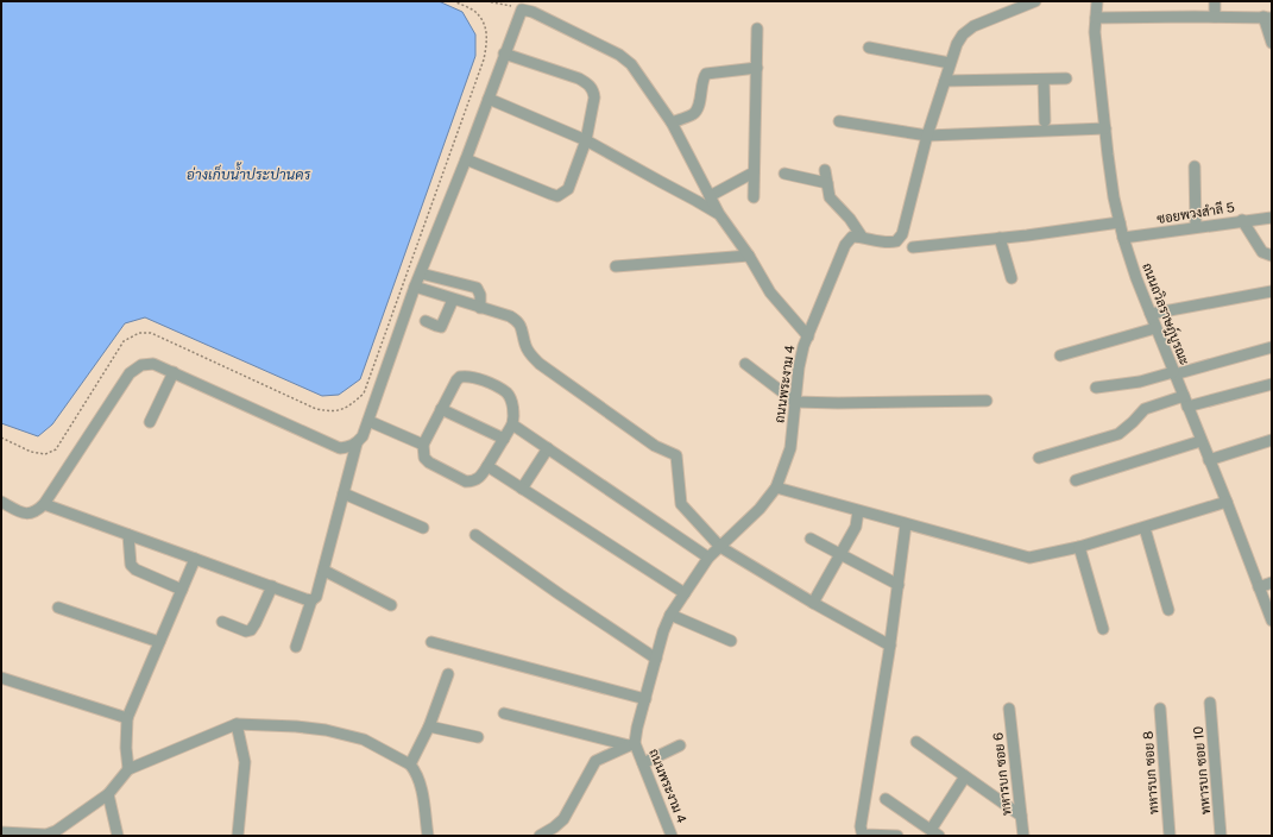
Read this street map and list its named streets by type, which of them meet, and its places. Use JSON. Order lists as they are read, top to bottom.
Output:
{
  "streets": {
    "street": [
      "ซอยพวงสำลี 5",
      "ถนนถวิลราษฎ์บูรณะ",
      "ถนนพระงาม 4",
      "ทหารบก ซอย 10",
      "ทหารบก ซอย 8",
      "ทหารบก ซอย 6"
    ]
  },
  "crossings": [
    ["ซอยพวงสำลี 5", "ถนนถวิลราษฎ์บูรณะ"]
  ],
  "water": ["อ่างเก็บน้ำประปานคร"]
}
